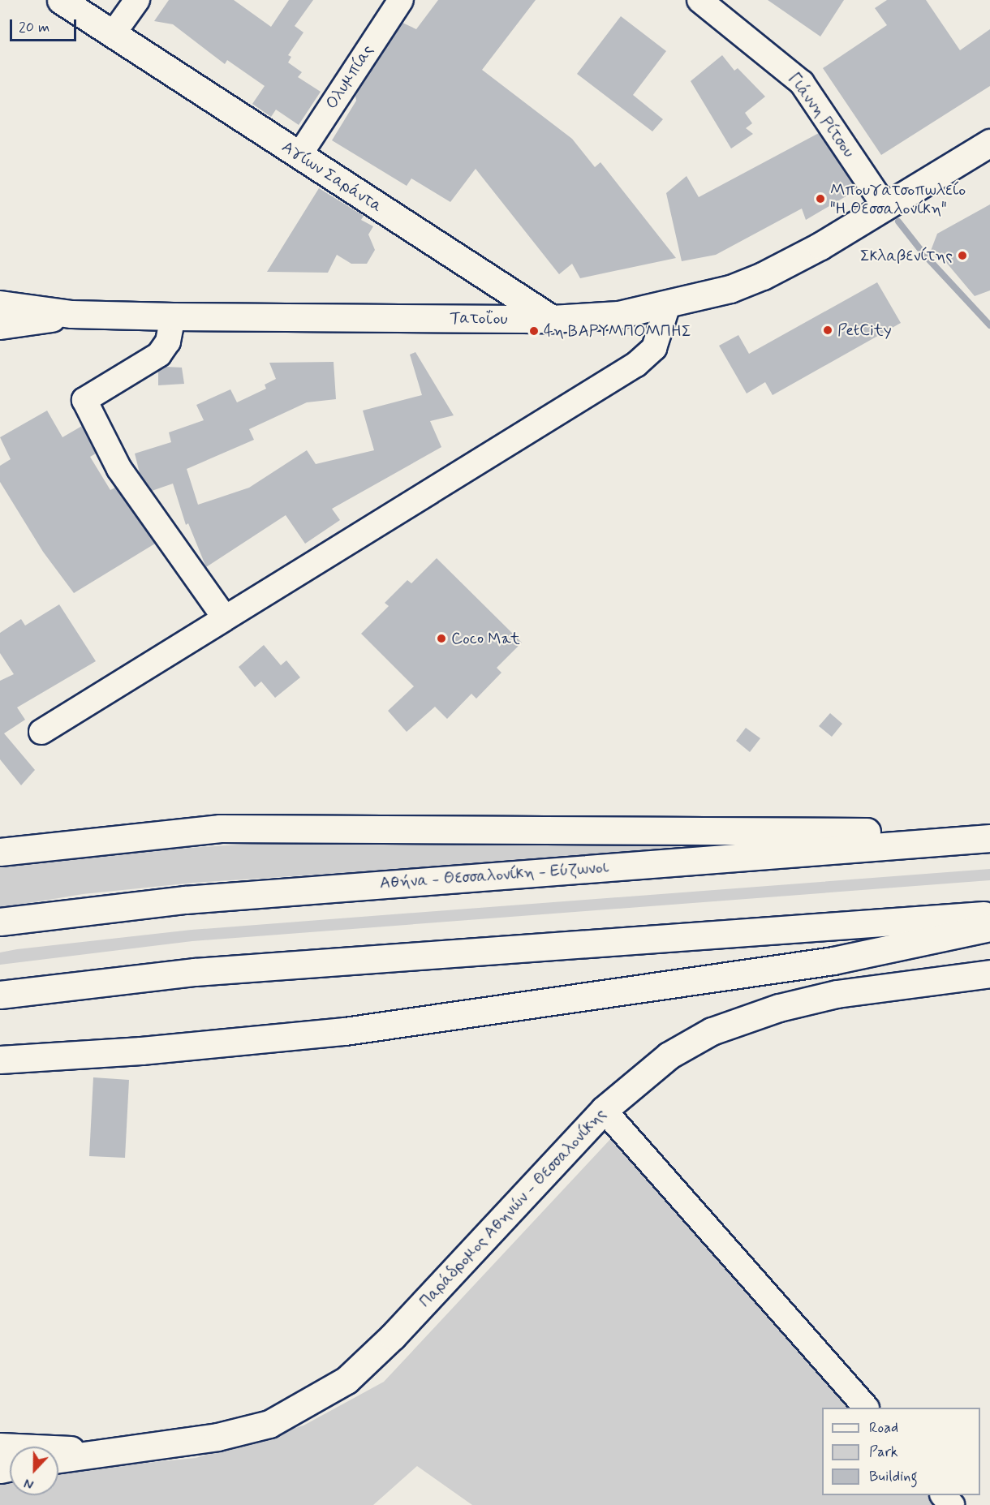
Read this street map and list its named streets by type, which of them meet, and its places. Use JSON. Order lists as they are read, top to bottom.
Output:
{
  "streets": {
    "main road": [
      "Αγίων Σαράντα",
      "Τατοΐου",
      "Αθήνα - Θεσσαλονίκη - Εύζωνοι",
      "Παράδρομος Αθηνών - Θεσσαλονίκης"
    ],
    "street": ["Ολυμπίας", "Γιάννη Ρίτσου"]
  },
  "crossings": [
    ["Ολυμπίας", "Αγίων Σαράντα"],
    ["Γιάννη Ρίτσου", "Τατοΐου"],
    ["Αγίων Σαράντα", "Τατοΐου"]
  ],
  "places": [
    "Μπουγατσοπωλείο \"Η Θεσσαλονίκη\"",
    "Σκλαβενίτης",
    "PetCity",
    "4η ΒΑΡΥΜΠΟΜΠΗΣ",
    "Coco Mat"
  ],
  "legend": ["Road", "Park", "Building"],
  "scale_bar": "20 m",
  "north": "bottom"
}
